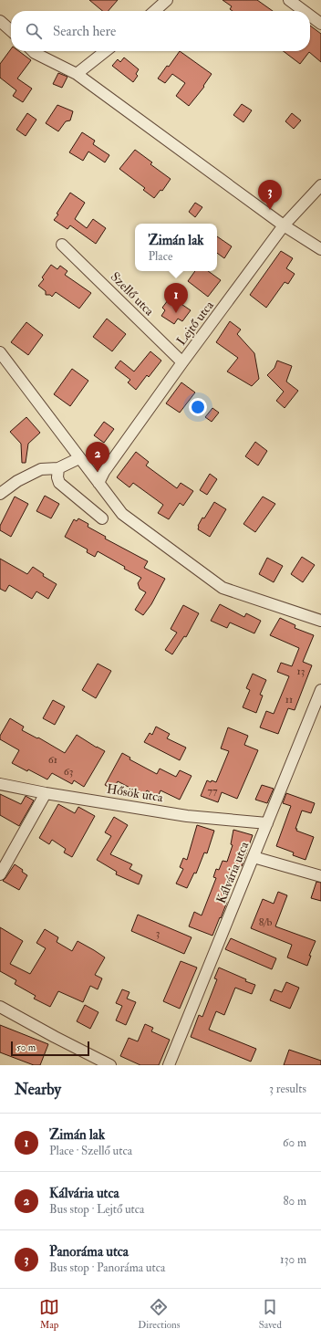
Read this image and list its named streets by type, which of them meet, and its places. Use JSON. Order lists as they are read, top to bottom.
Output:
{
  "streets": {
    "street": [
      "Szellő utca",
      "Lejtő utca",
      "Hősök utca",
      "Kálvária utca"
    ]
  },
  "crossings": [
    ["Szellő utca", "Lejtő utca"],
    ["Hősök utca", "Kálvária utca"]
  ],
  "house_numbers": [
    "13",
    "11",
    "61",
    "63",
    "77",
    "8/b",
    "3"
  ],
  "scale_bar": "50 m",
  "page": {
    "search": "Search here",
    "pins": ["3", "1", "2"],
    "popup": ["Zimán lak", "Place"],
    "scale": "50 m",
    "heading": ["Nearby", "3 results"],
    "list": [
      {
        "mark": "1",
        "name": "Zimán lak",
        "note": "Place · Szellő utca",
        "value": "60 m"
      },
      {
        "mark": "2",
        "name": "Kálvária utca",
        "note": "Bus stop · Lejtő utca",
        "value": "80 m"
      },
      {
        "mark": "3",
        "name": "Panoráma utca",
        "note": "Bus stop · Panoráma utca",
        "value": "130 m"
      }
    ],
    "nav": ["Map", "Directions", "Saved"]
  }
}
